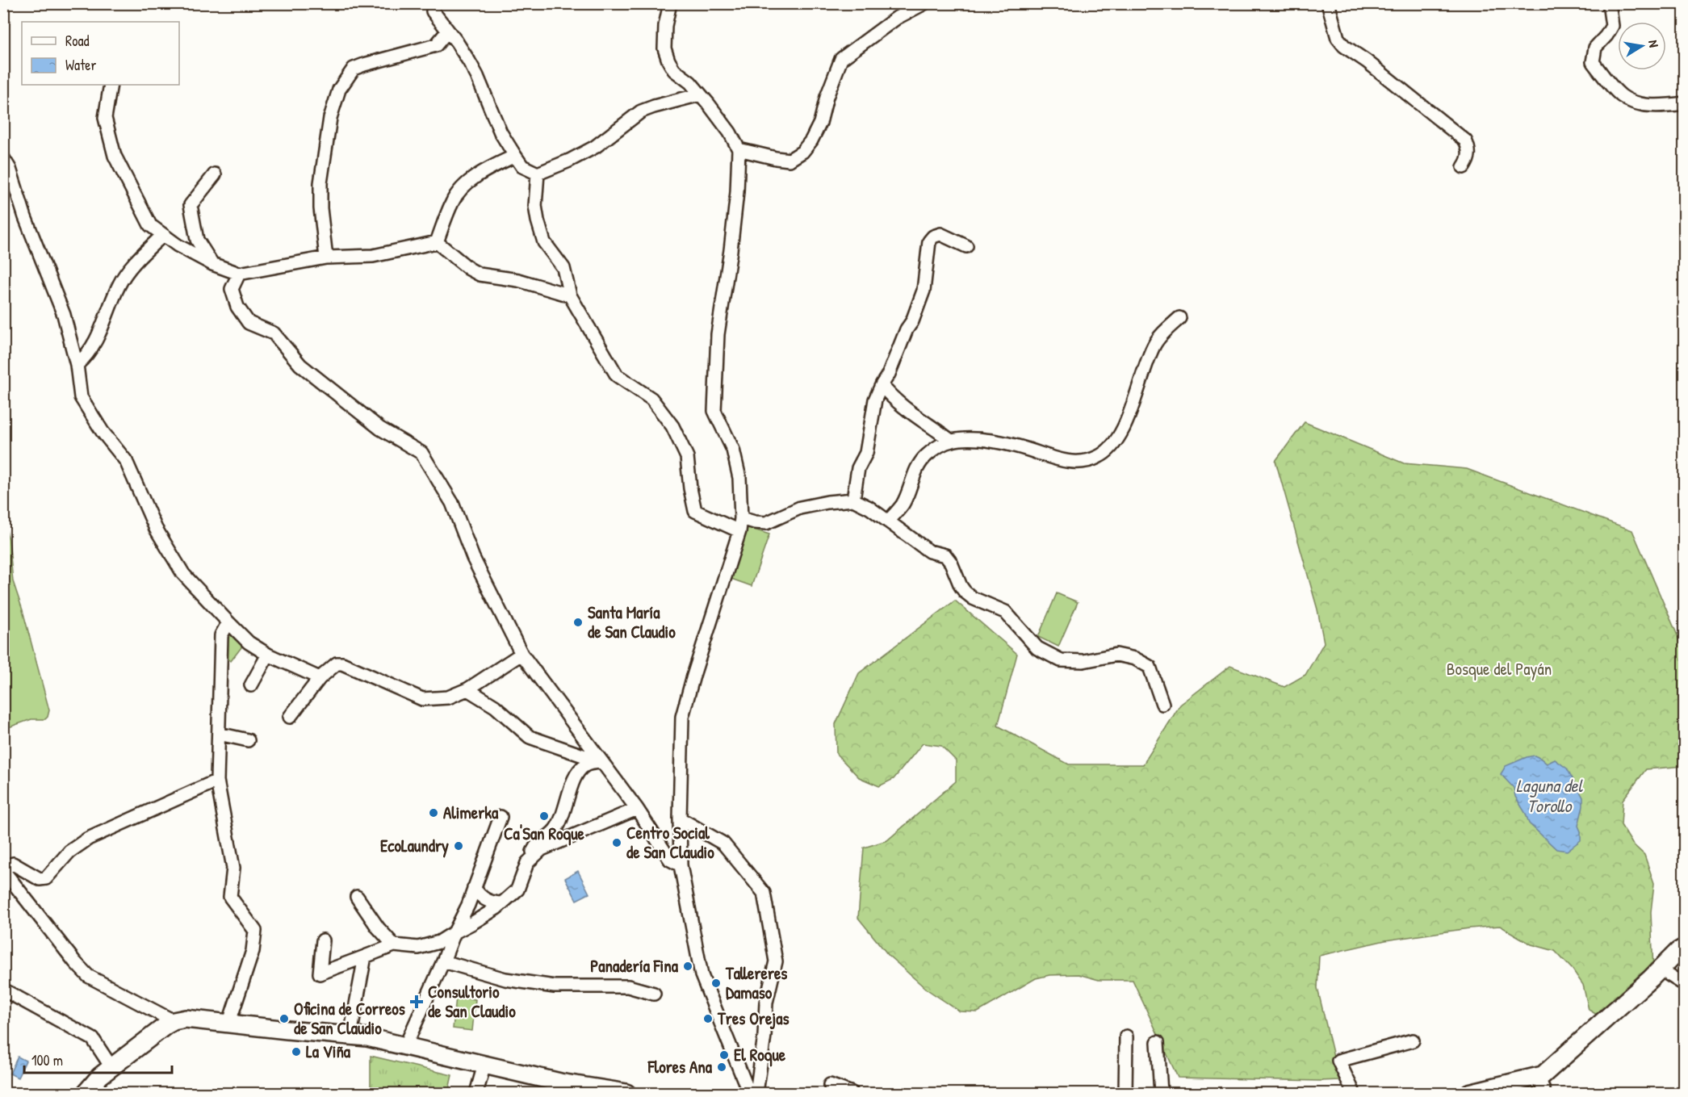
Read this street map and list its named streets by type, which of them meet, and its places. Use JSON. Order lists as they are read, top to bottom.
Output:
{
  "water": ["Laguna del Torollo"],
  "parks": ["Bosque del Payán"],
  "places": {
    "other": [
      "Santa María de San Claudio",
      "Alimerka",
      "Ca'San Roque",
      "Centro Social de San Claudio",
      "EcoLaundry",
      "Panadería Fina",
      "Tallereres Damaso",
      "Oficina de Correos de San Claudio",
      "Tres Orejas",
      "La Viña",
      "El Roque",
      "Flores Ana"
    ],
    "health": ["Consultorio de San Claudio"]
  },
  "legend": ["Road", "Water"],
  "scale_bar": "100 m",
  "north": "right"
}
